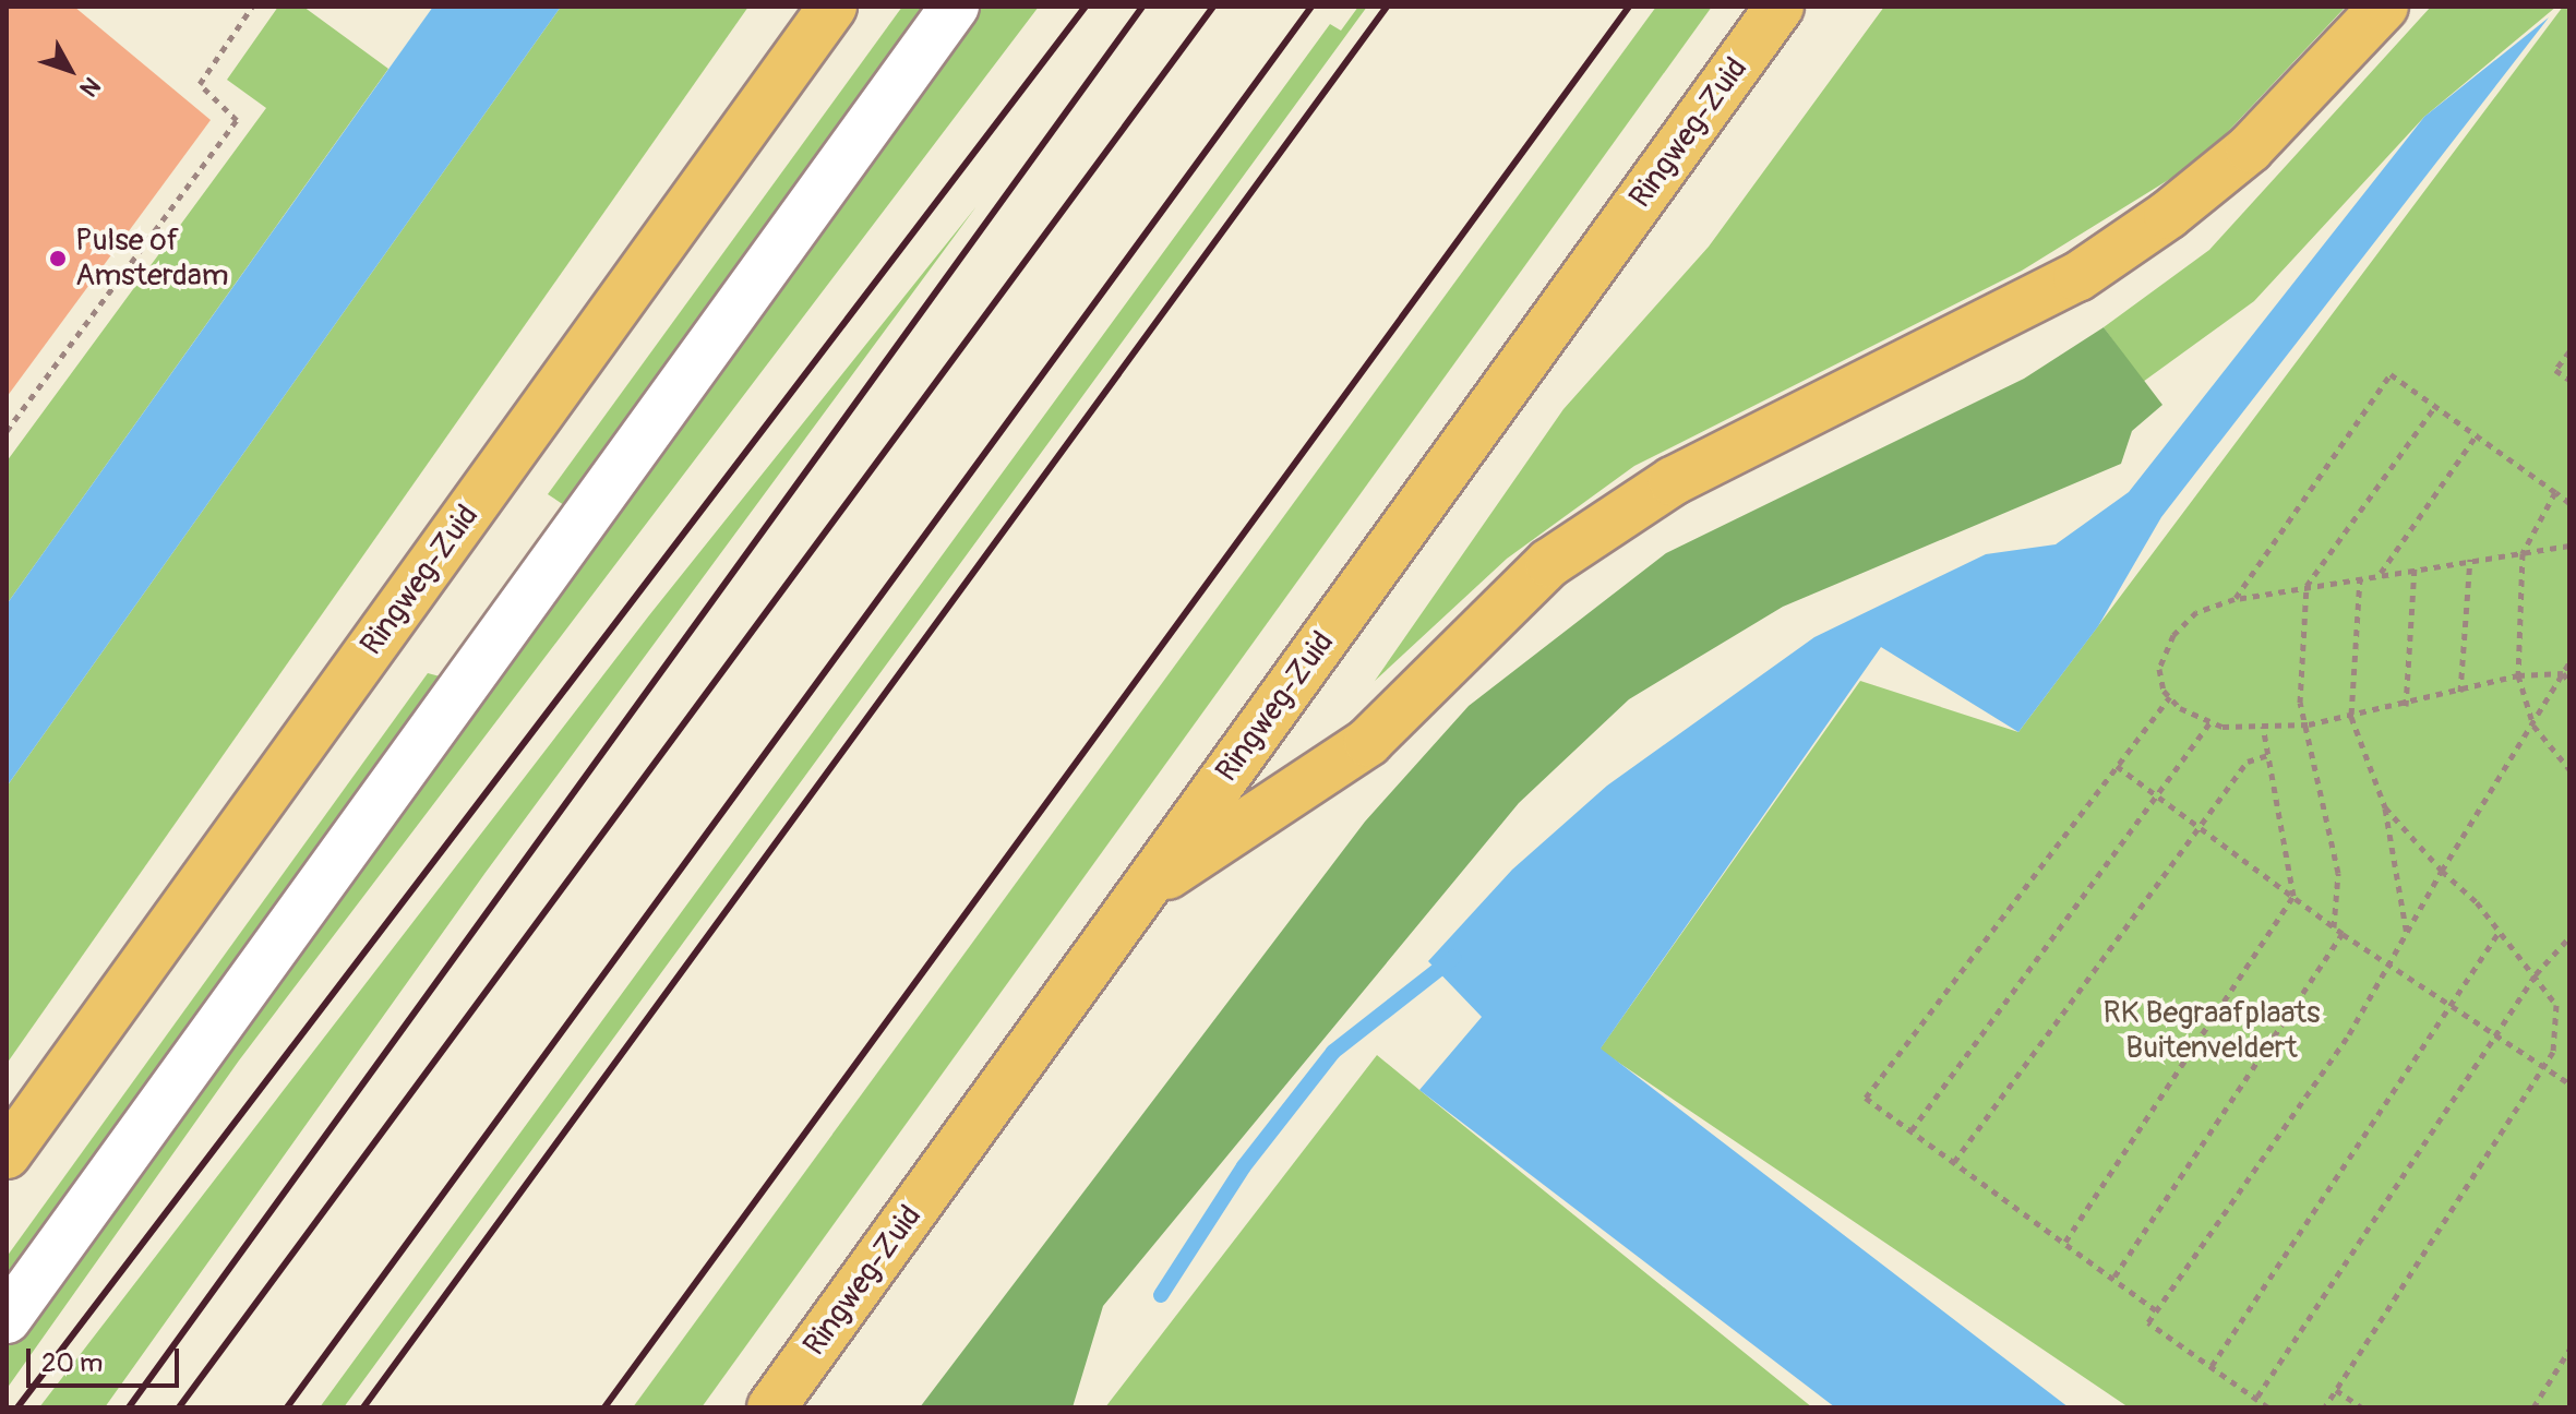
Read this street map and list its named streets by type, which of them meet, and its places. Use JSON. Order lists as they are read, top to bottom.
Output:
{
  "streets": {
    "highway": ["Ringweg-Zuid"]
  },
  "parks": ["RK Begraafplaats Buitenveldert"],
  "places": ["Pulse of Amsterdam"],
  "scale_bar": "20 m",
  "north": "bottom right"
}
